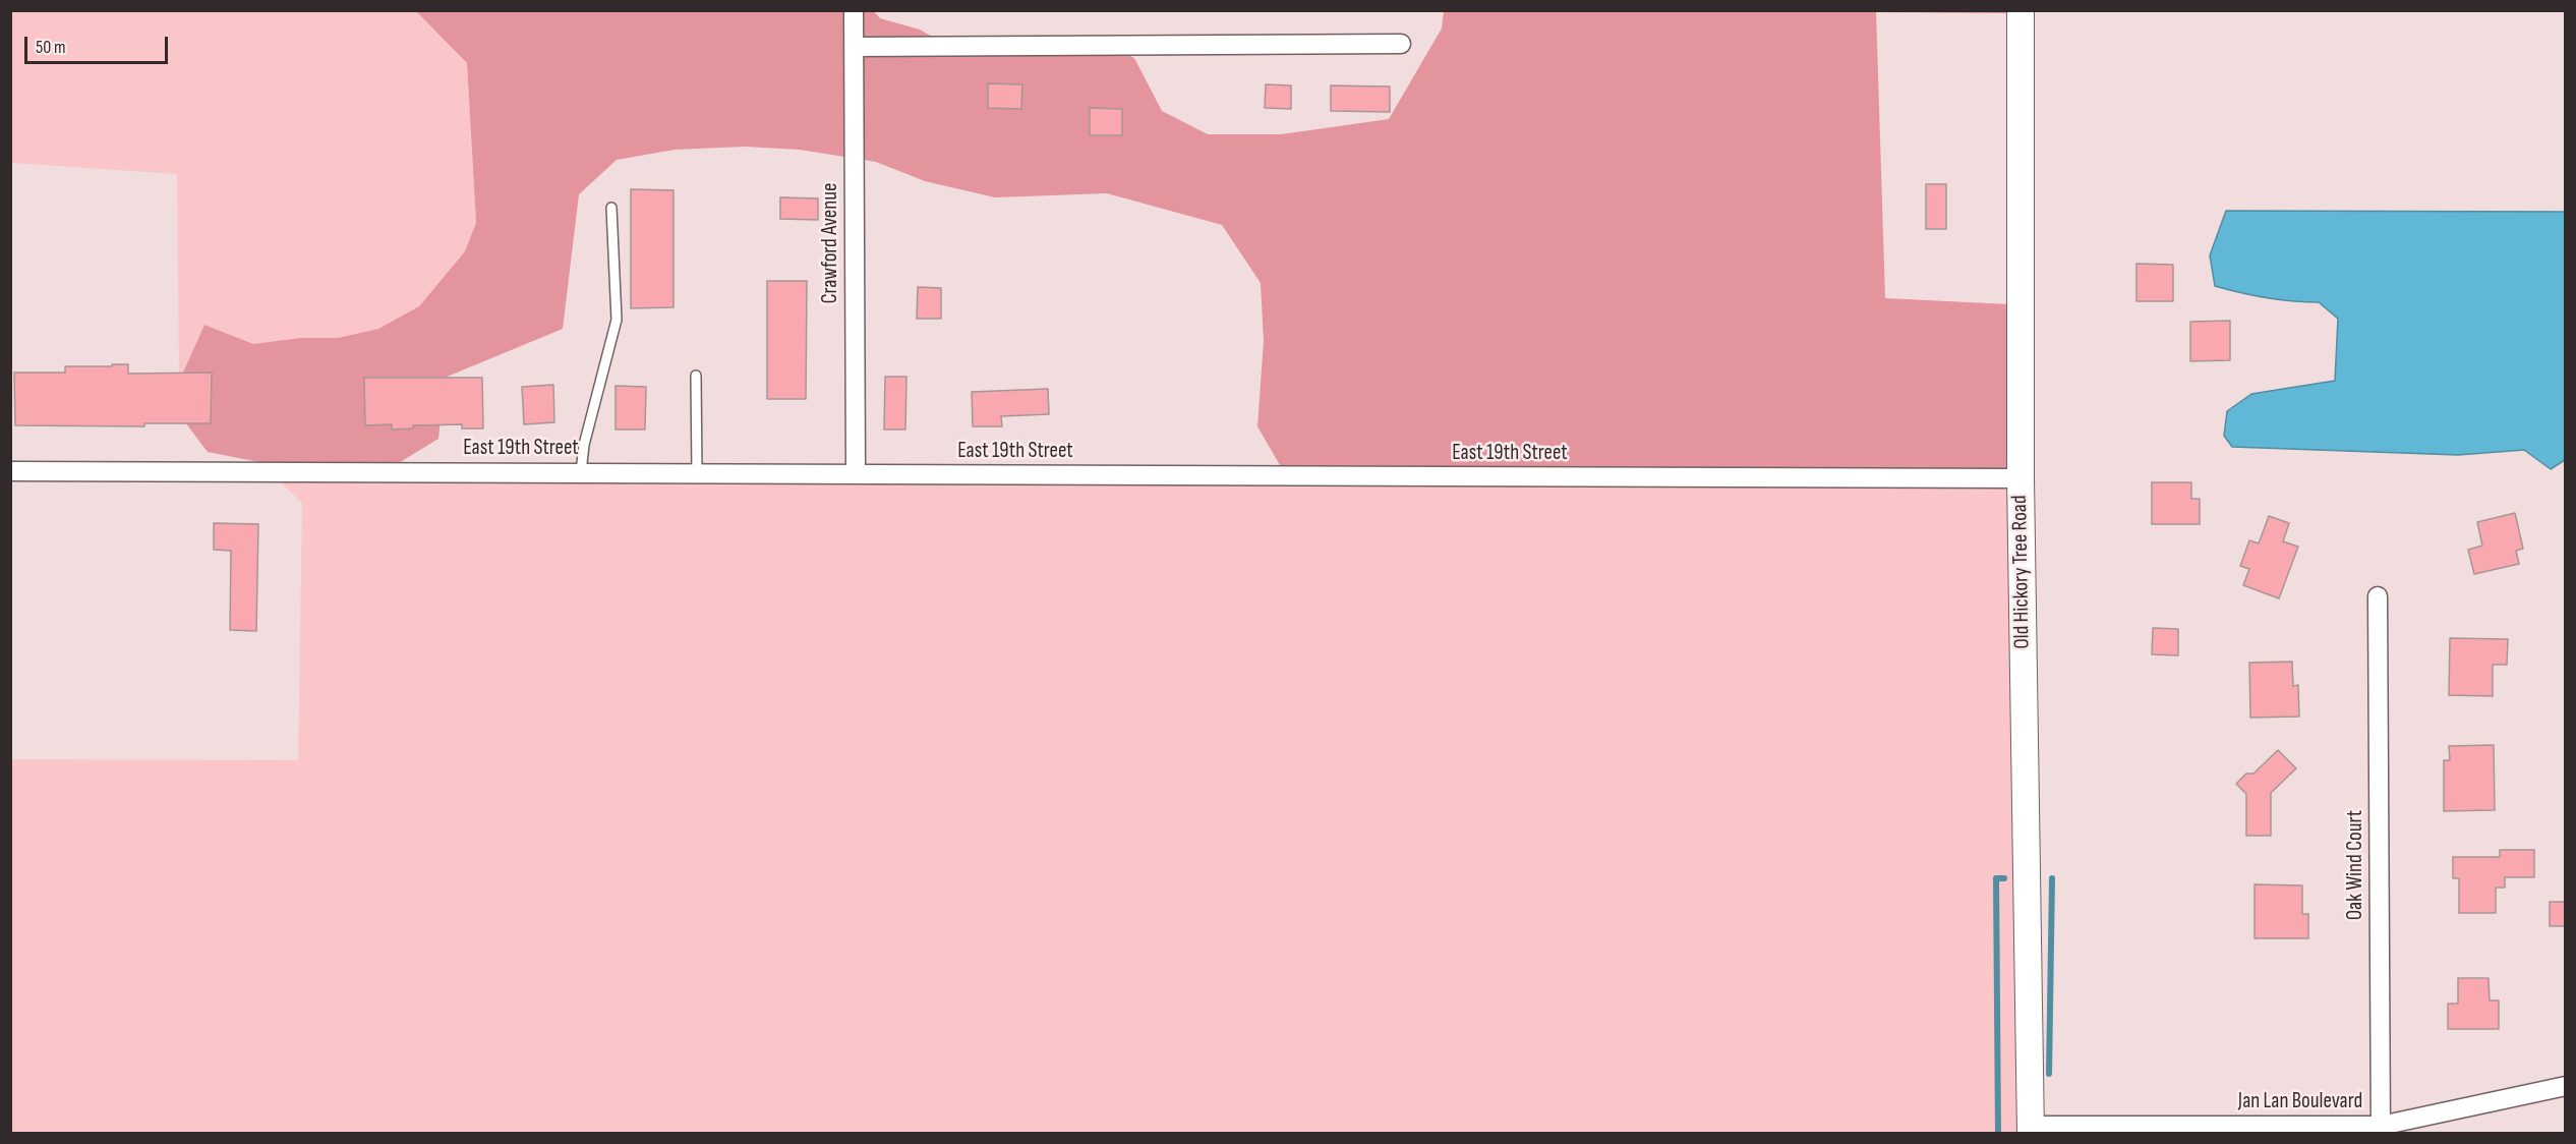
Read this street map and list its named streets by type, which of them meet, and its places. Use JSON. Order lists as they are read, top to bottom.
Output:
{
  "streets": {
    "street": [
      "Crawford Avenue",
      "East 19th Street",
      "Old Hickory Tree Road",
      "Oak Wind Court",
      "Jan Lan Boulevard"
    ]
  },
  "crossings": [
    ["Crawford Avenue", "East 19th Street"],
    ["East 19th Street", "Old Hickory Tree Road"],
    ["Old Hickory Tree Road", "Jan Lan Boulevard"],
    ["Oak Wind Court", "Jan Lan Boulevard"]
  ],
  "scale_bar": "50 m"
}
